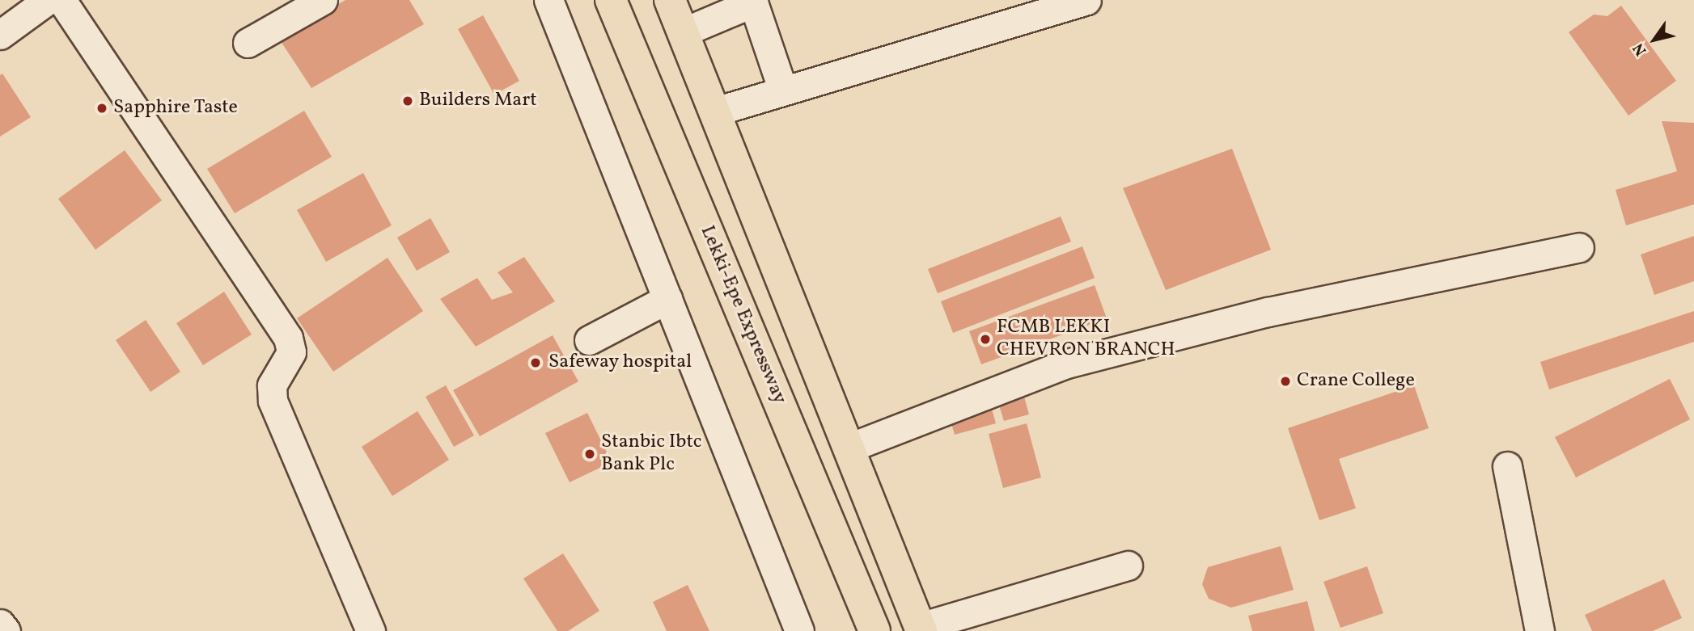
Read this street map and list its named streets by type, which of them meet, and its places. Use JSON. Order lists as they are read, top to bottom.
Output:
{
  "streets": {
    "highway": ["Lekki-Epe Expressway"]
  },
  "places": [
    "Builders Mart",
    "Sapphire Taste",
    "FCMB LEKKI CHEVRON BRANCH",
    "Safeway hospital",
    "Crane College",
    "Stanbic Ibtc Bank Plc"
  ],
  "north": "bottom left"
}
